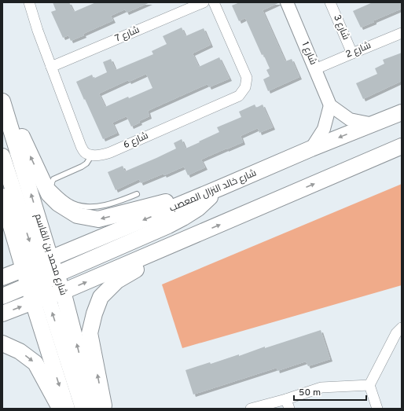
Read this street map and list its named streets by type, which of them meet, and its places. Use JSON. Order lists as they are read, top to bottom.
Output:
{
  "streets": {
    "main road": ["شارع خالد النزال المعصب", "شارع محمد بن القاسم"],
    "street": [
      "شارع 3",
      "شارع 7",
      "شارع 2",
      "شارع 1",
      "شارع 6"
    ]
  },
  "crossings": [
    ["شارع 3", "شارع 2"],
    ["شارع 2", "شارع 1"]
  ],
  "scale_bar": "50 m"
}
